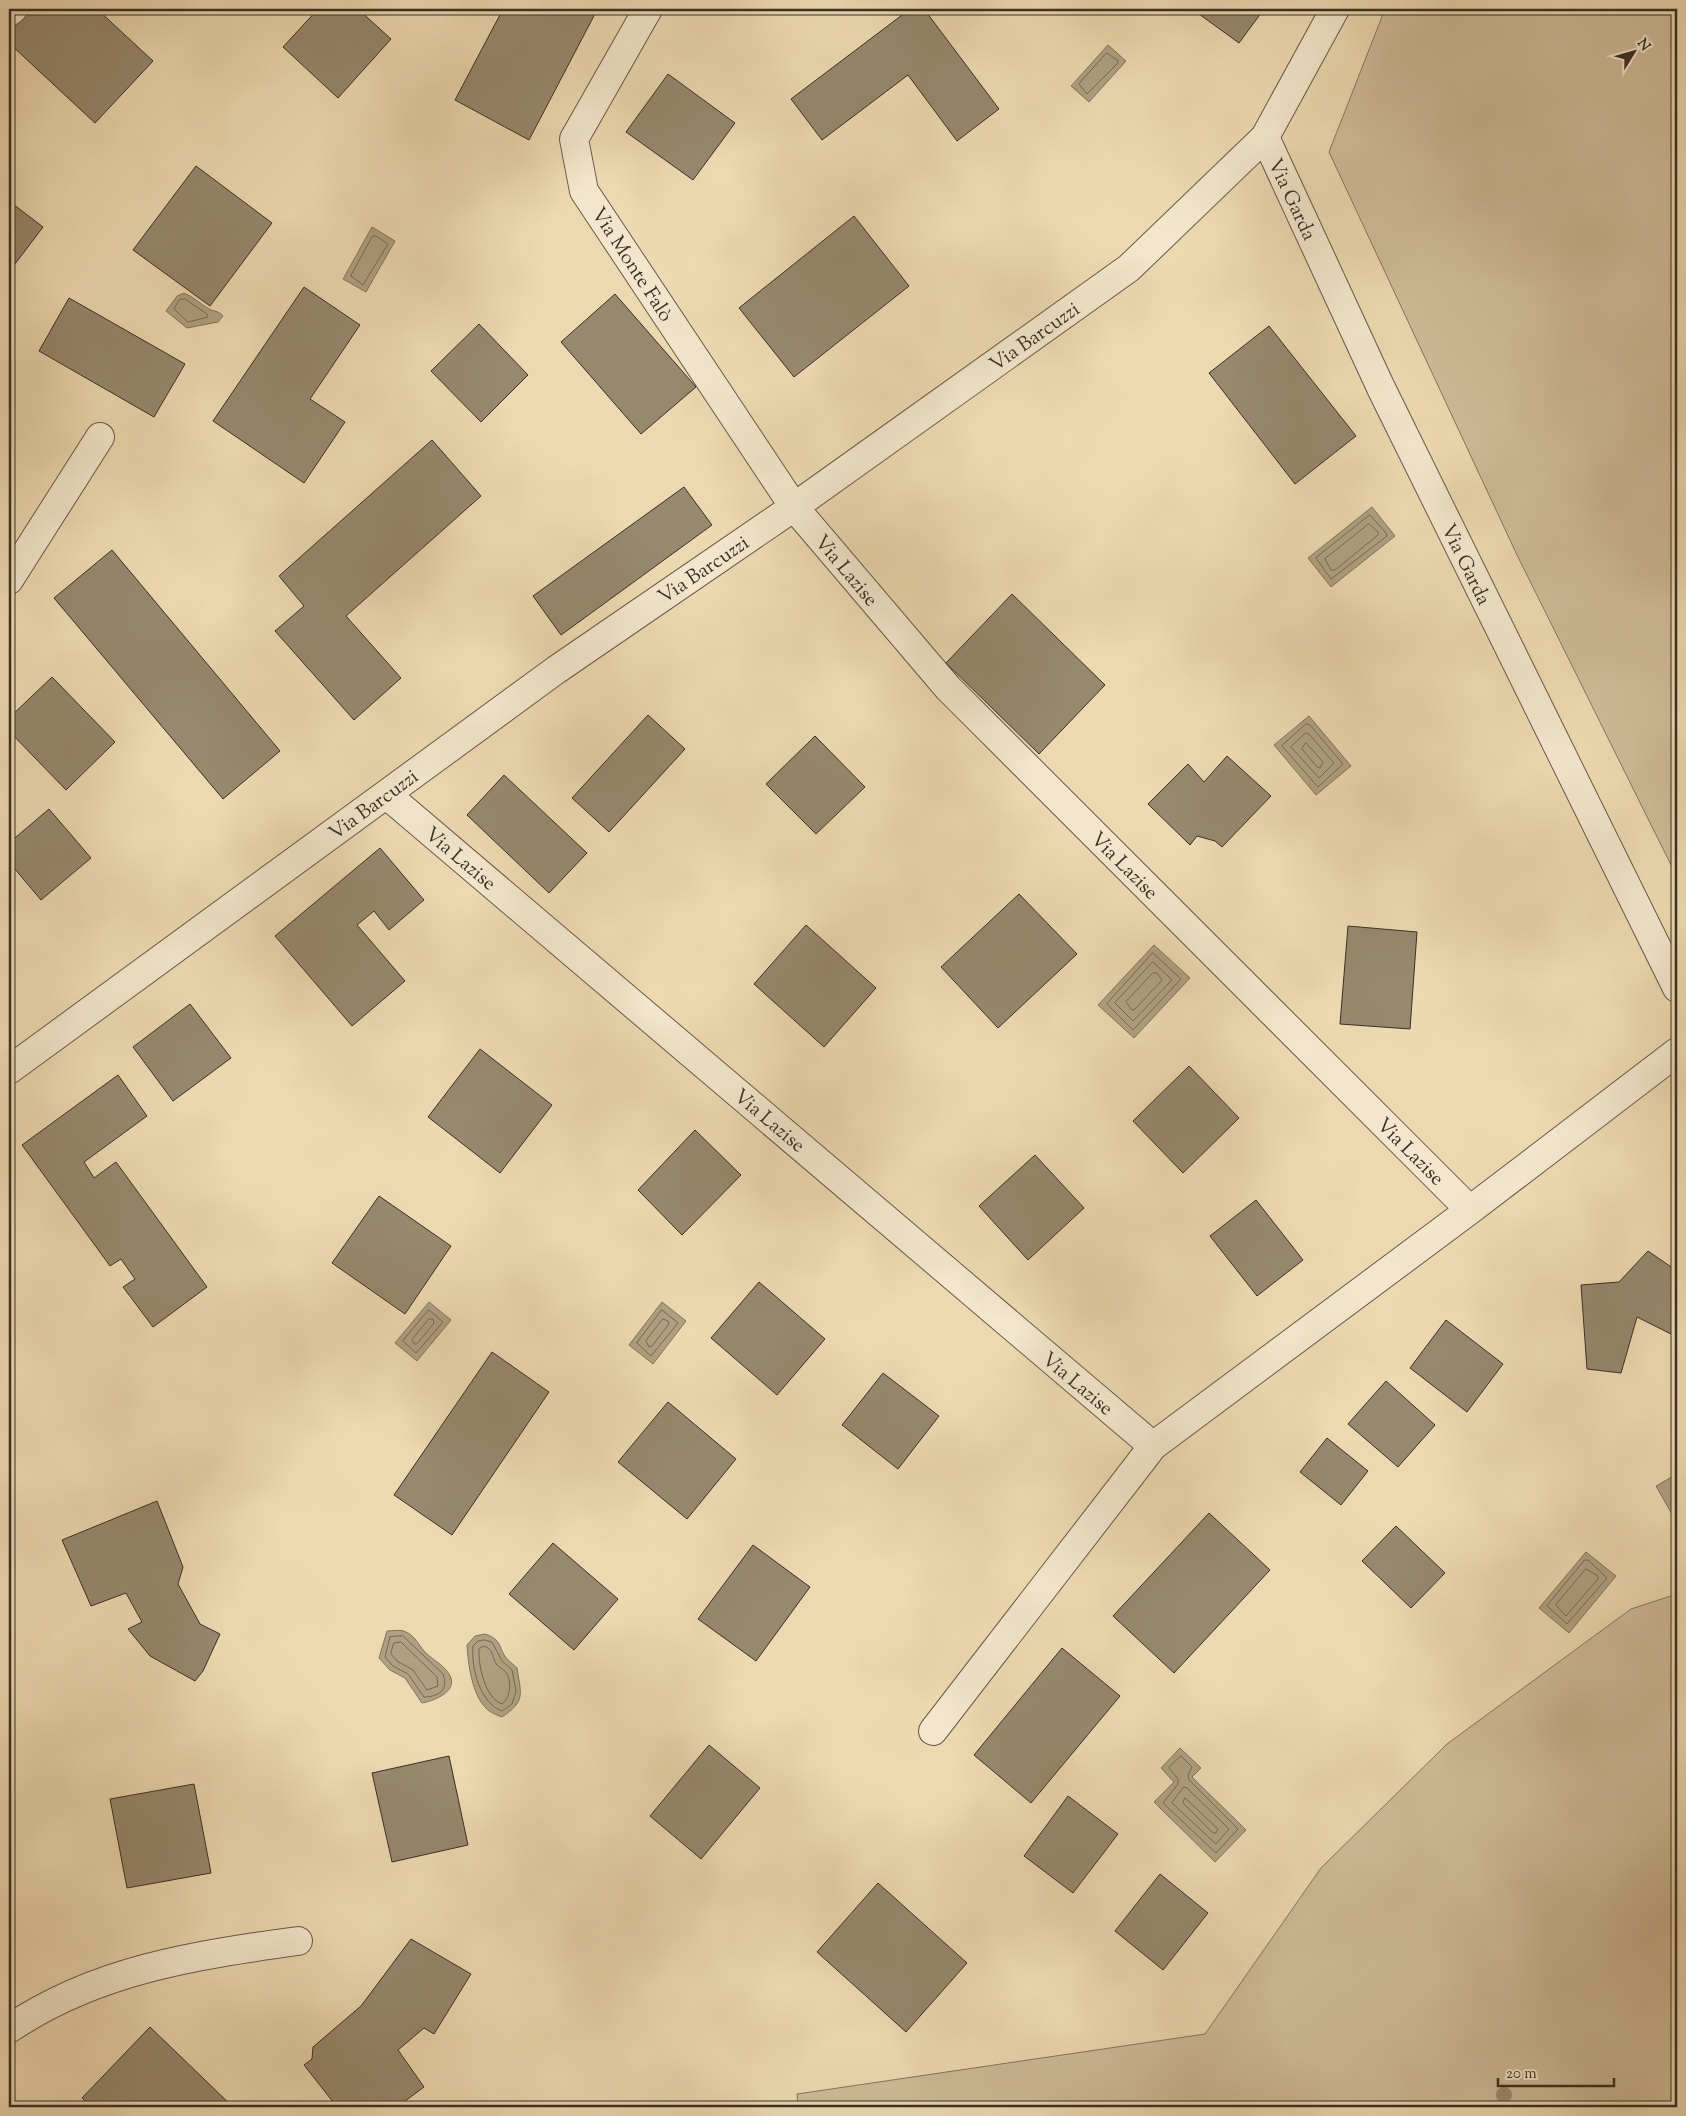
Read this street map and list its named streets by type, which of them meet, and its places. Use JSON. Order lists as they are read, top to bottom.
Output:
{
  "streets": {
    "street": [
      "Via Garda",
      "Via Monte Falò",
      "Via Barcuzzi",
      "Via Lazise"
    ]
  },
  "crossings": [
    ["Via Garda", "Via Barcuzzi"],
    ["Via Monte Falò", "Via Barcuzzi"],
    ["Via Monte Falò", "Via Lazise"],
    ["Via Barcuzzi", "Via Lazise"]
  ],
  "scale_bar": "20 m",
  "north": "top right"
}
